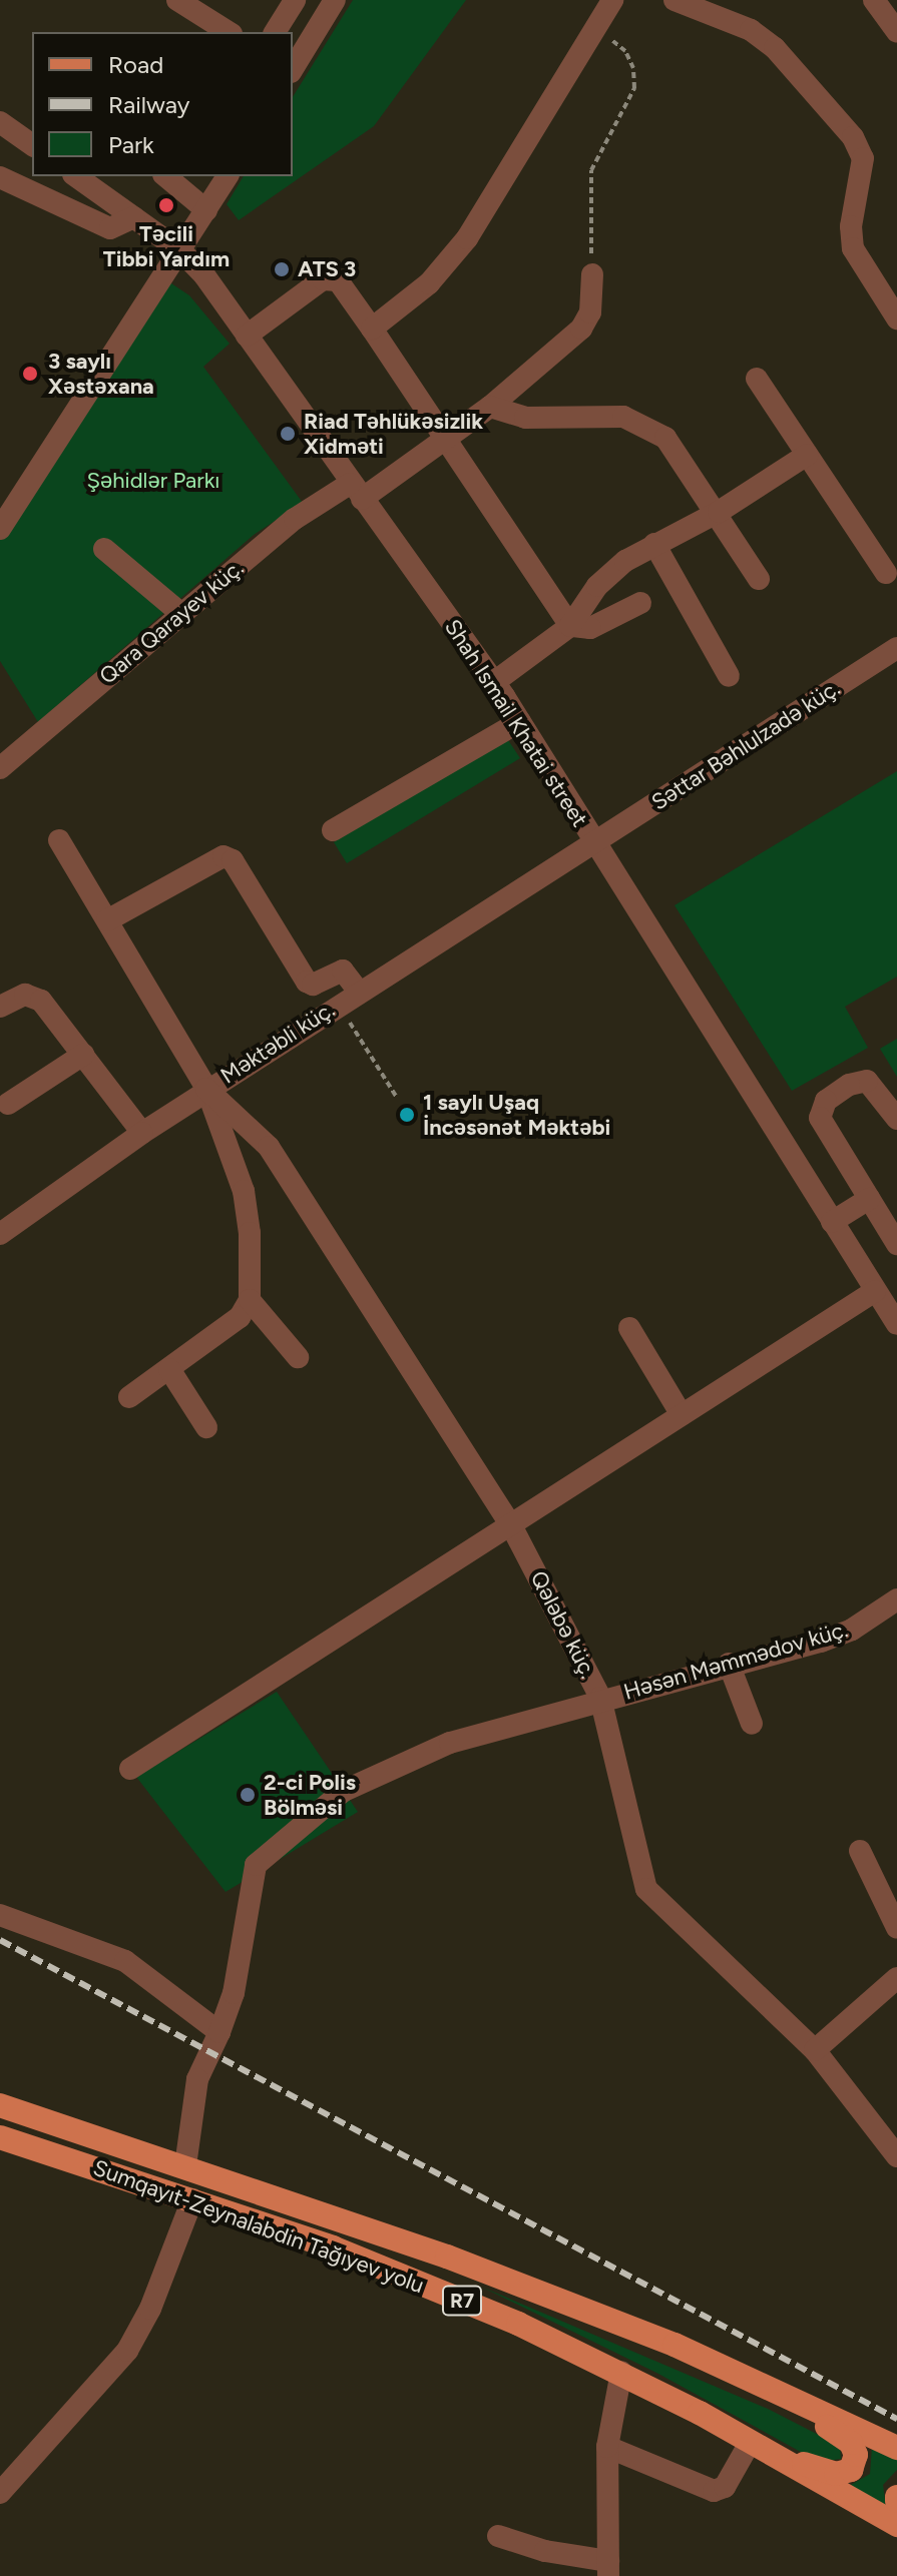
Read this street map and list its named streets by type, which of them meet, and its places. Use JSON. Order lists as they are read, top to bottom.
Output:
{
  "streets": {
    "main road": ["Sumqayıt-Zeynalabdin Tağıyev yolu", "R7"],
    "street": [
      "Qara Qarayev küç.",
      "Shah Ismail Khatai street",
      "Səttar Bəhlulzadə küç.",
      "Məktəbli küç.",
      "Qələbə küç.",
      "Həsən Məmmədov küç."
    ]
  },
  "crossings": [
    ["Qara Qarayev küç.", "Shah Ismail Khatai street"],
    ["Shah Ismail Khatai street", "Səttar Bəhlulzadə küç."],
    ["Shah Ismail Khatai street", "Məktəbli küç."],
    ["Səttar Bəhlulzadə küç.", "Məktəbli küç."],
    ["Məktəbli küç.", "Qələbə küç."],
    ["Qələbə küç.", "Həsən Məmmədov küç."],
    ["Həsən Məmmədov küç.", "Sumqayıt-Zeynalabdin Tağıyev yolu"]
  ],
  "parks": ["Şəhidlər Parkı"],
  "places": [
    "Təcili Tibbi Yardım",
    "ATS 3",
    "3 saylı Xəstəxana",
    "Riad Təhlükəsizlik Xidməti",
    "1 saylı Uşaq İncəsənət Məktəbi",
    "2-ci Polis Bölməsi"
  ],
  "legend": ["Road", "Railway", "Park"]
}
